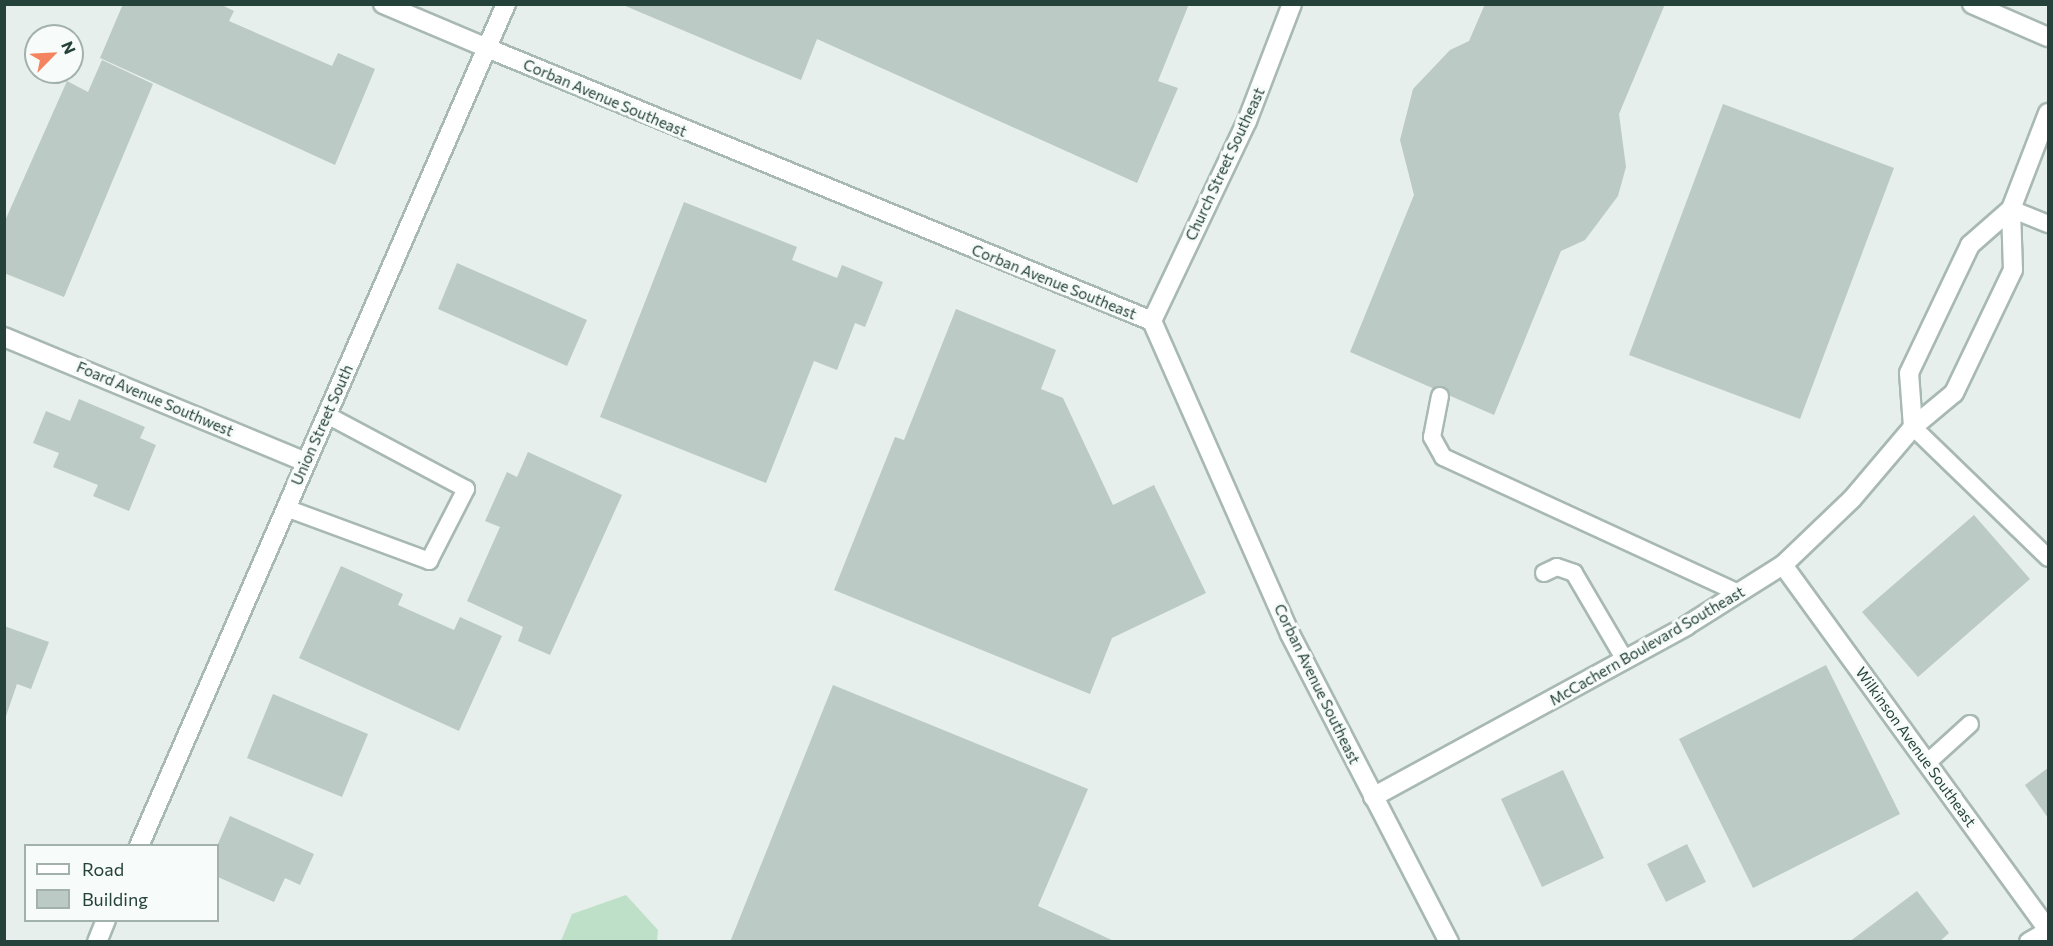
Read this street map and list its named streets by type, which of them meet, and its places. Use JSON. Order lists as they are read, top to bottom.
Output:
{
  "streets": {
    "main road": [
      "Corban Avenue Southeast",
      "Church Street Southeast",
      "Foard Avenue Southwest",
      "Union Street South",
      "McCachern Boulevard Southeast",
      "Wilkinson Avenue Southeast"
    ]
  },
  "crossings": [
    ["Corban Avenue Southeast", "Church Street Southeast"],
    ["Corban Avenue Southeast", "Union Street South"],
    ["Corban Avenue Southeast", "McCachern Boulevard Southeast"],
    ["Foard Avenue Southwest", "Union Street South"],
    ["McCachern Boulevard Southeast", "Wilkinson Avenue Southeast"]
  ],
  "legend": ["Road", "Building"],
  "north": "top right"
}
